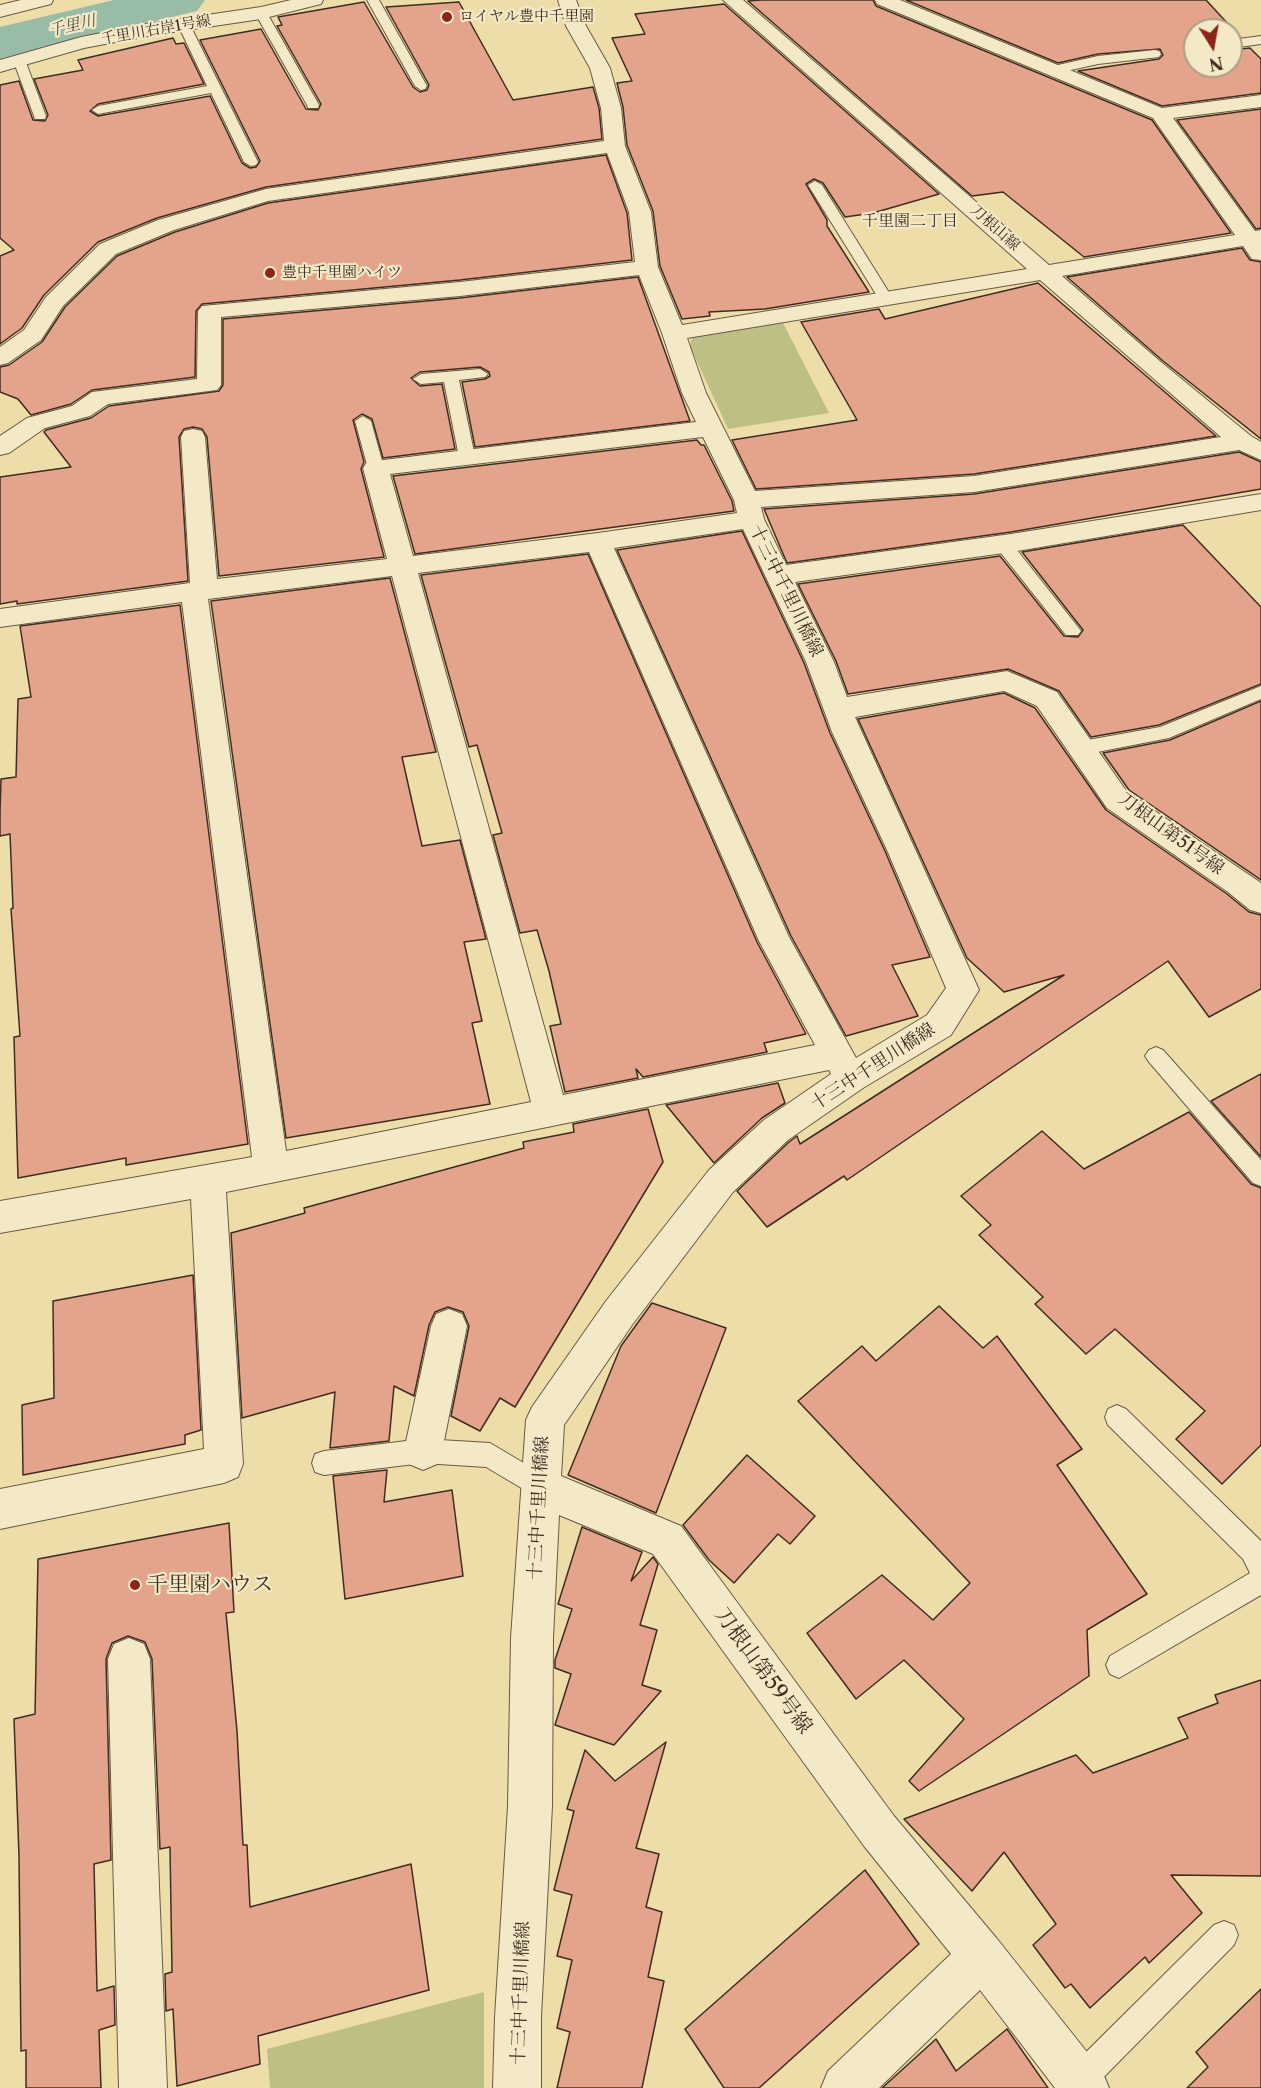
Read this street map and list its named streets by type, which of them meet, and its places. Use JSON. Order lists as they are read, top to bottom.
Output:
{
  "streets": {
    "street": [
      "千里川右岸1号線",
      "刀根山線",
      "十三中千里川橋線",
      "刀根山第51号線",
      "刀根山第59号線"
    ]
  },
  "crossings": [
    ["十三中千里川橋線", "刀根山第51号線"],
    ["十三中千里川橋線", "刀根山第59号線"]
  ],
  "districts": ["千里園二丁目"],
  "water": ["千里川"],
  "places": ["ロイヤル豊中千里園", "豊中千里園ハイツ", "千里園ハウス"],
  "north": "bottom"
}
